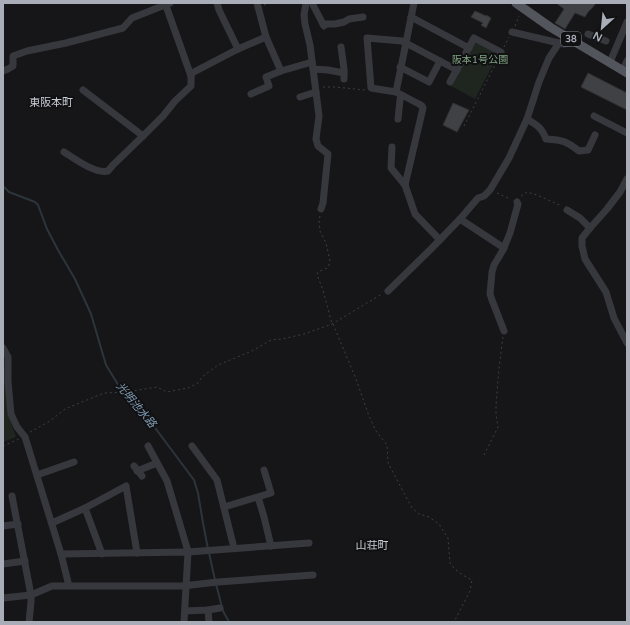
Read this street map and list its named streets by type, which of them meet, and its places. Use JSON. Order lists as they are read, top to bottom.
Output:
{
  "streets": {
    "main road": ["38"]
  },
  "districts": ["東阪本町", "山荘町"],
  "water": ["光明池水路"],
  "parks": ["阪本1号公園"],
  "north": "bottom left"
}
